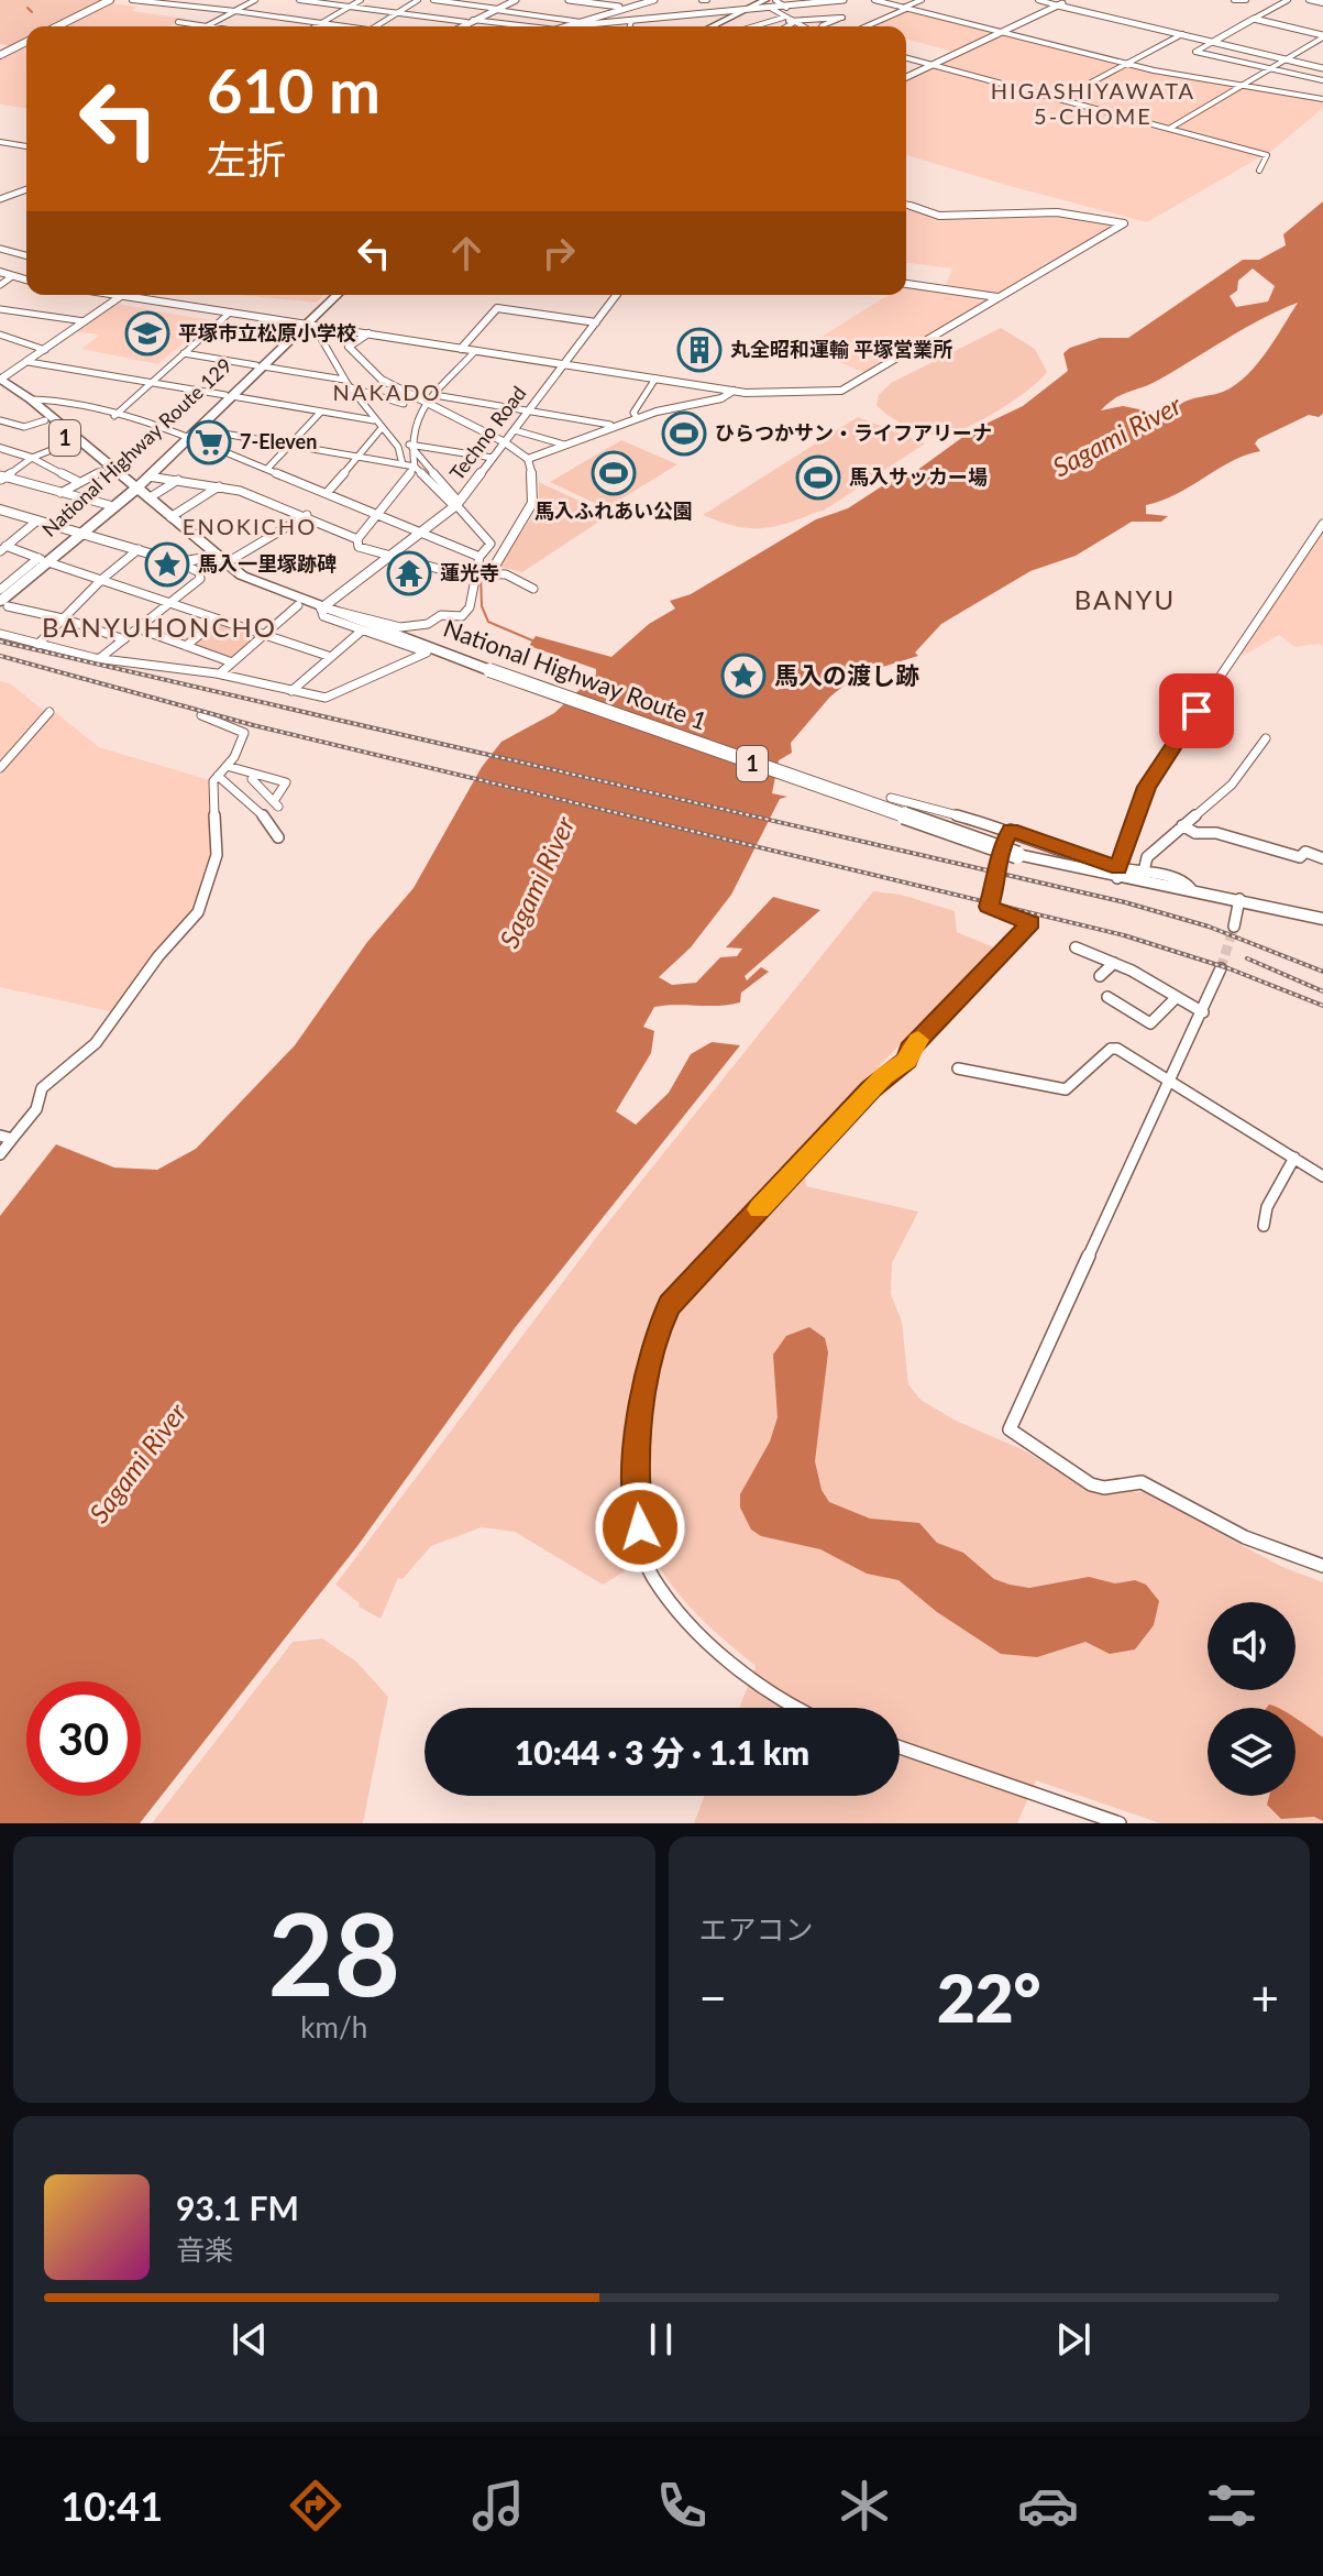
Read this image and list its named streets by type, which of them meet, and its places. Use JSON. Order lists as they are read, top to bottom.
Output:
{
  "streets": {
    "highway": ["1", "National Highway Route 129", "National Highway Route 1"],
    "street": ["Techno Road"]
  },
  "crossings": [
    ["Techno Road", "National Highway Route 1"],
    ["National Highway Route 129", "National Highway Route 1"]
  ],
  "districts": [
    "HIGASHIYAWATA 5-CHOME",
    "NAKADO",
    "ENOKICHO",
    "BANYU",
    "BANYUHONCHO"
  ],
  "water": ["Sagami River"],
  "places": {
    "school or university": ["平塚市立松原小学校"],
    "building": ["丸全昭和運輸 平塚営業所"],
    "sports": ["ひらつかサン・ライフアリーナ", "馬入ふれあい公園", "馬入サッカー場"],
    "supermarket": ["7-Eleven"],
    "place": ["馬入一里塚跡碑", "馬入の渡し跡"],
    "temple": ["蓮光寺"]
  },
  "page": {
    "turn": ["610 m", "左折"],
    "limit": "30",
    "trip": "10:44 · 3 分 · 1.1 km",
    "tile": [
      ["28", "km/h"],
      "エアコン"
    ],
    "heat": ["−", "22°", "+"],
    "song": ["93.1 FM", "音楽"],
    "tabs": "10:41"
  }
}
